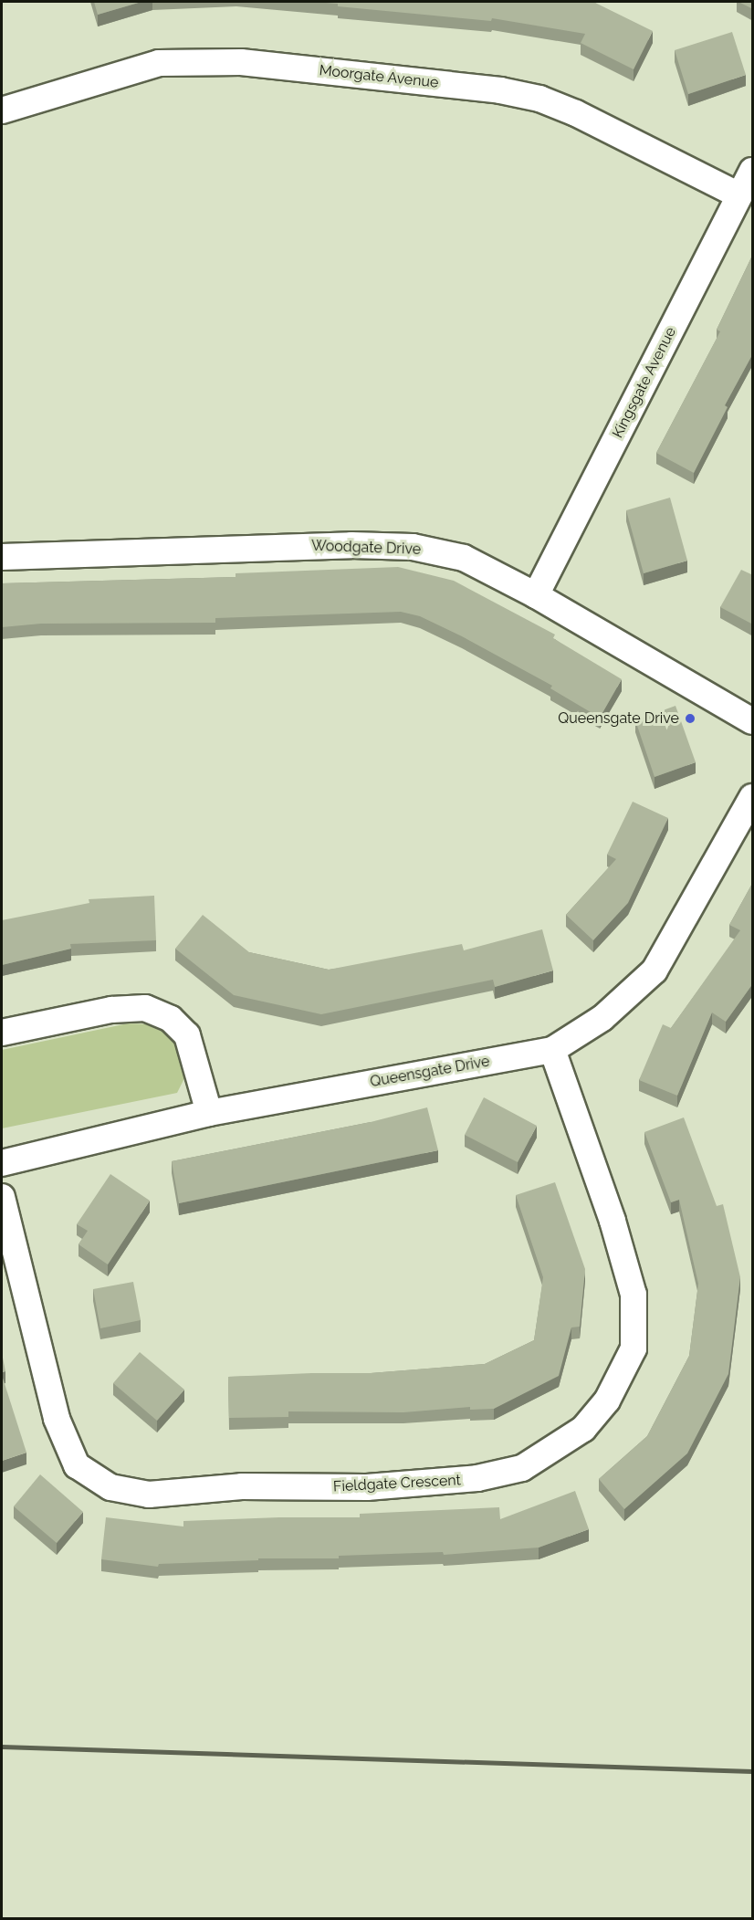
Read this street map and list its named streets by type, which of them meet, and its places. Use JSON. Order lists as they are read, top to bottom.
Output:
{
  "streets": {
    "street": [
      "Moorgate Avenue",
      "Kingsgate Avenue",
      "Woodgate Drive",
      "Queensgate Drive",
      "Fieldgate Crescent"
    ]
  },
  "crossings": [
    ["Moorgate Avenue", "Kingsgate Avenue"],
    ["Kingsgate Avenue", "Woodgate Drive"],
    ["Queensgate Drive", "Fieldgate Crescent"]
  ],
  "places": ["Queensgate Drive"]
}
